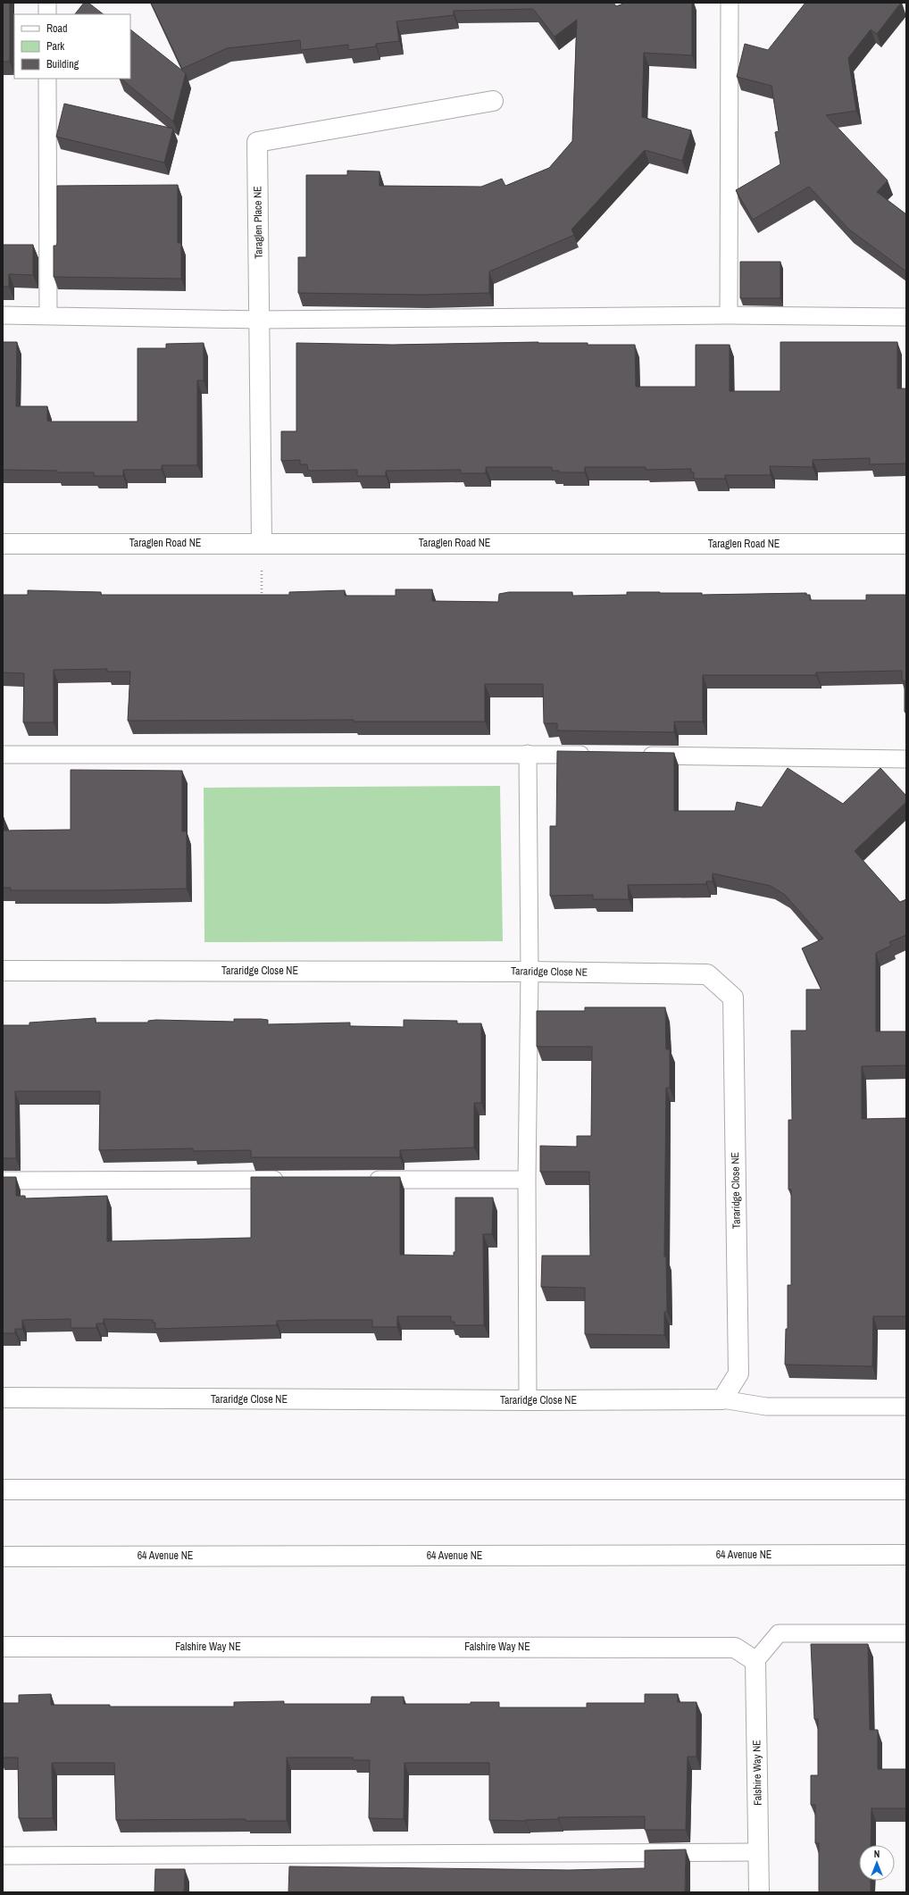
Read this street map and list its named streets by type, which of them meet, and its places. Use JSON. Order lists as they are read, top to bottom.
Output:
{
  "streets": {
    "street": [
      "Taraglen Place NE",
      "Taraglen Road NE",
      "Tararidge Close NE",
      "64 Avenue NE",
      "Falshire Way NE"
    ]
  },
  "crossings": [
    ["Taraglen Place NE", "Taraglen Road NE"]
  ],
  "legend": ["Road", "Park", "Building"],
  "north": "top"
}
